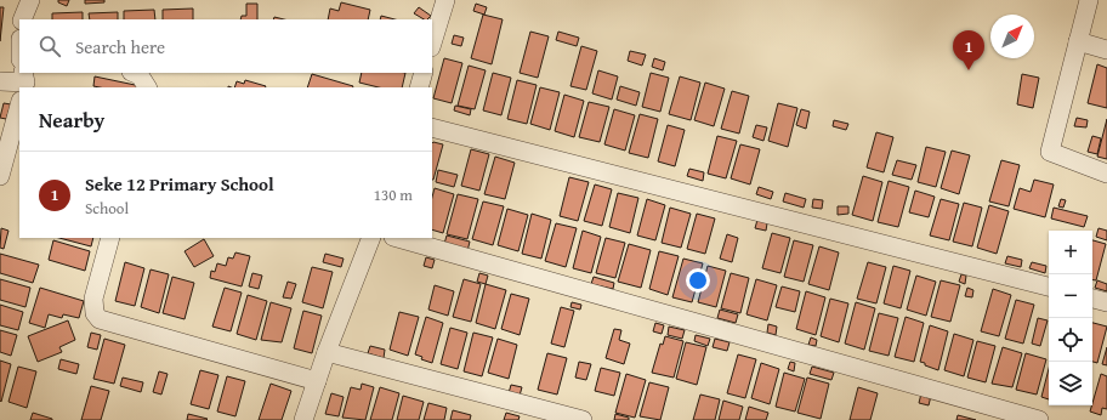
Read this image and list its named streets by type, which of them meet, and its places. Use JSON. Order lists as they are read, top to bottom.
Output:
{
  "north": "top right",
  "page": {
    "search": "Search here",
    "pins": "1",
    "heading": "Nearby",
    "list": [
      {
        "mark": "1",
        "name": "Seke 12 Primary School",
        "note": "School",
        "value": "130 m"
      }
    ],
    "map_buttons": ["+", "−"]
  }
}
